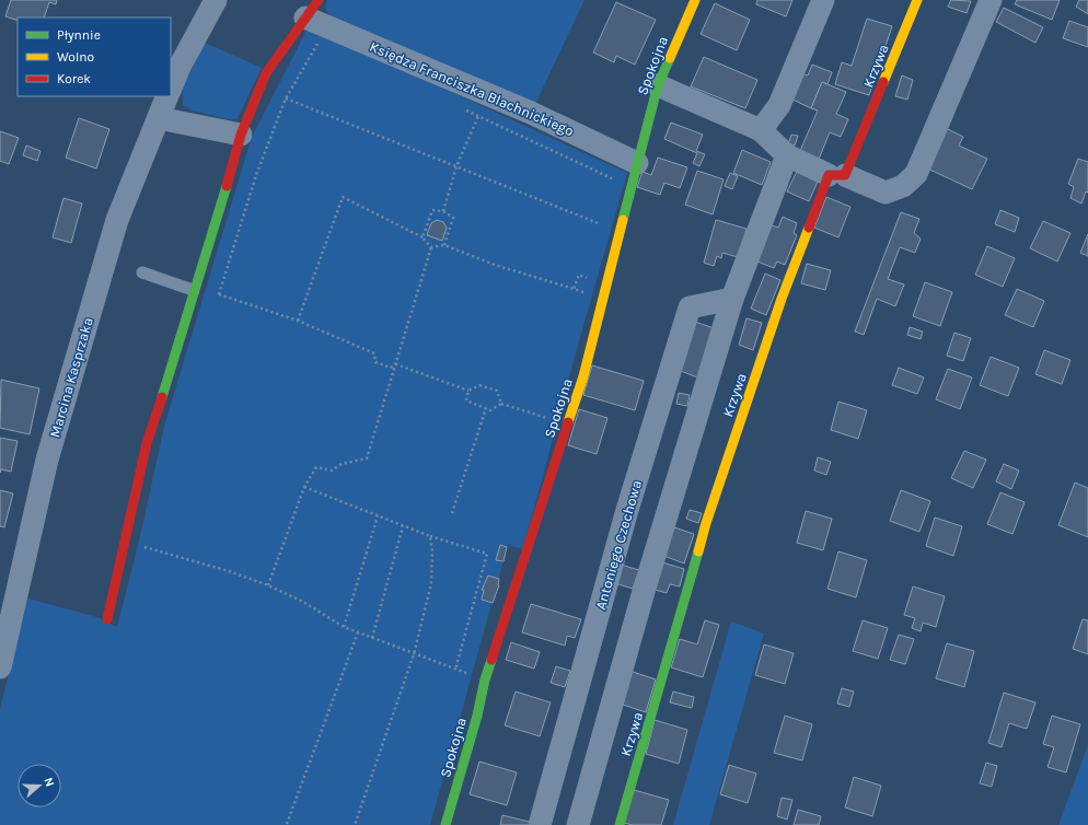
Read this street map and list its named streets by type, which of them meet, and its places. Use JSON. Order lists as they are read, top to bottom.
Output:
{
  "streets": {
    "street": [
      "Spokojna",
      "Krzywa",
      "Księdza Franciszka Blachnickiego",
      "Marcina Kasprzaka",
      "Antoniego Czechowa"
    ]
  },
  "crossings": [
    ["Spokojna", "Księdza Franciszka Blachnickiego"]
  ],
  "legend": ["Płynnie", "Wolno", "Korek"],
  "north": "right"
}
